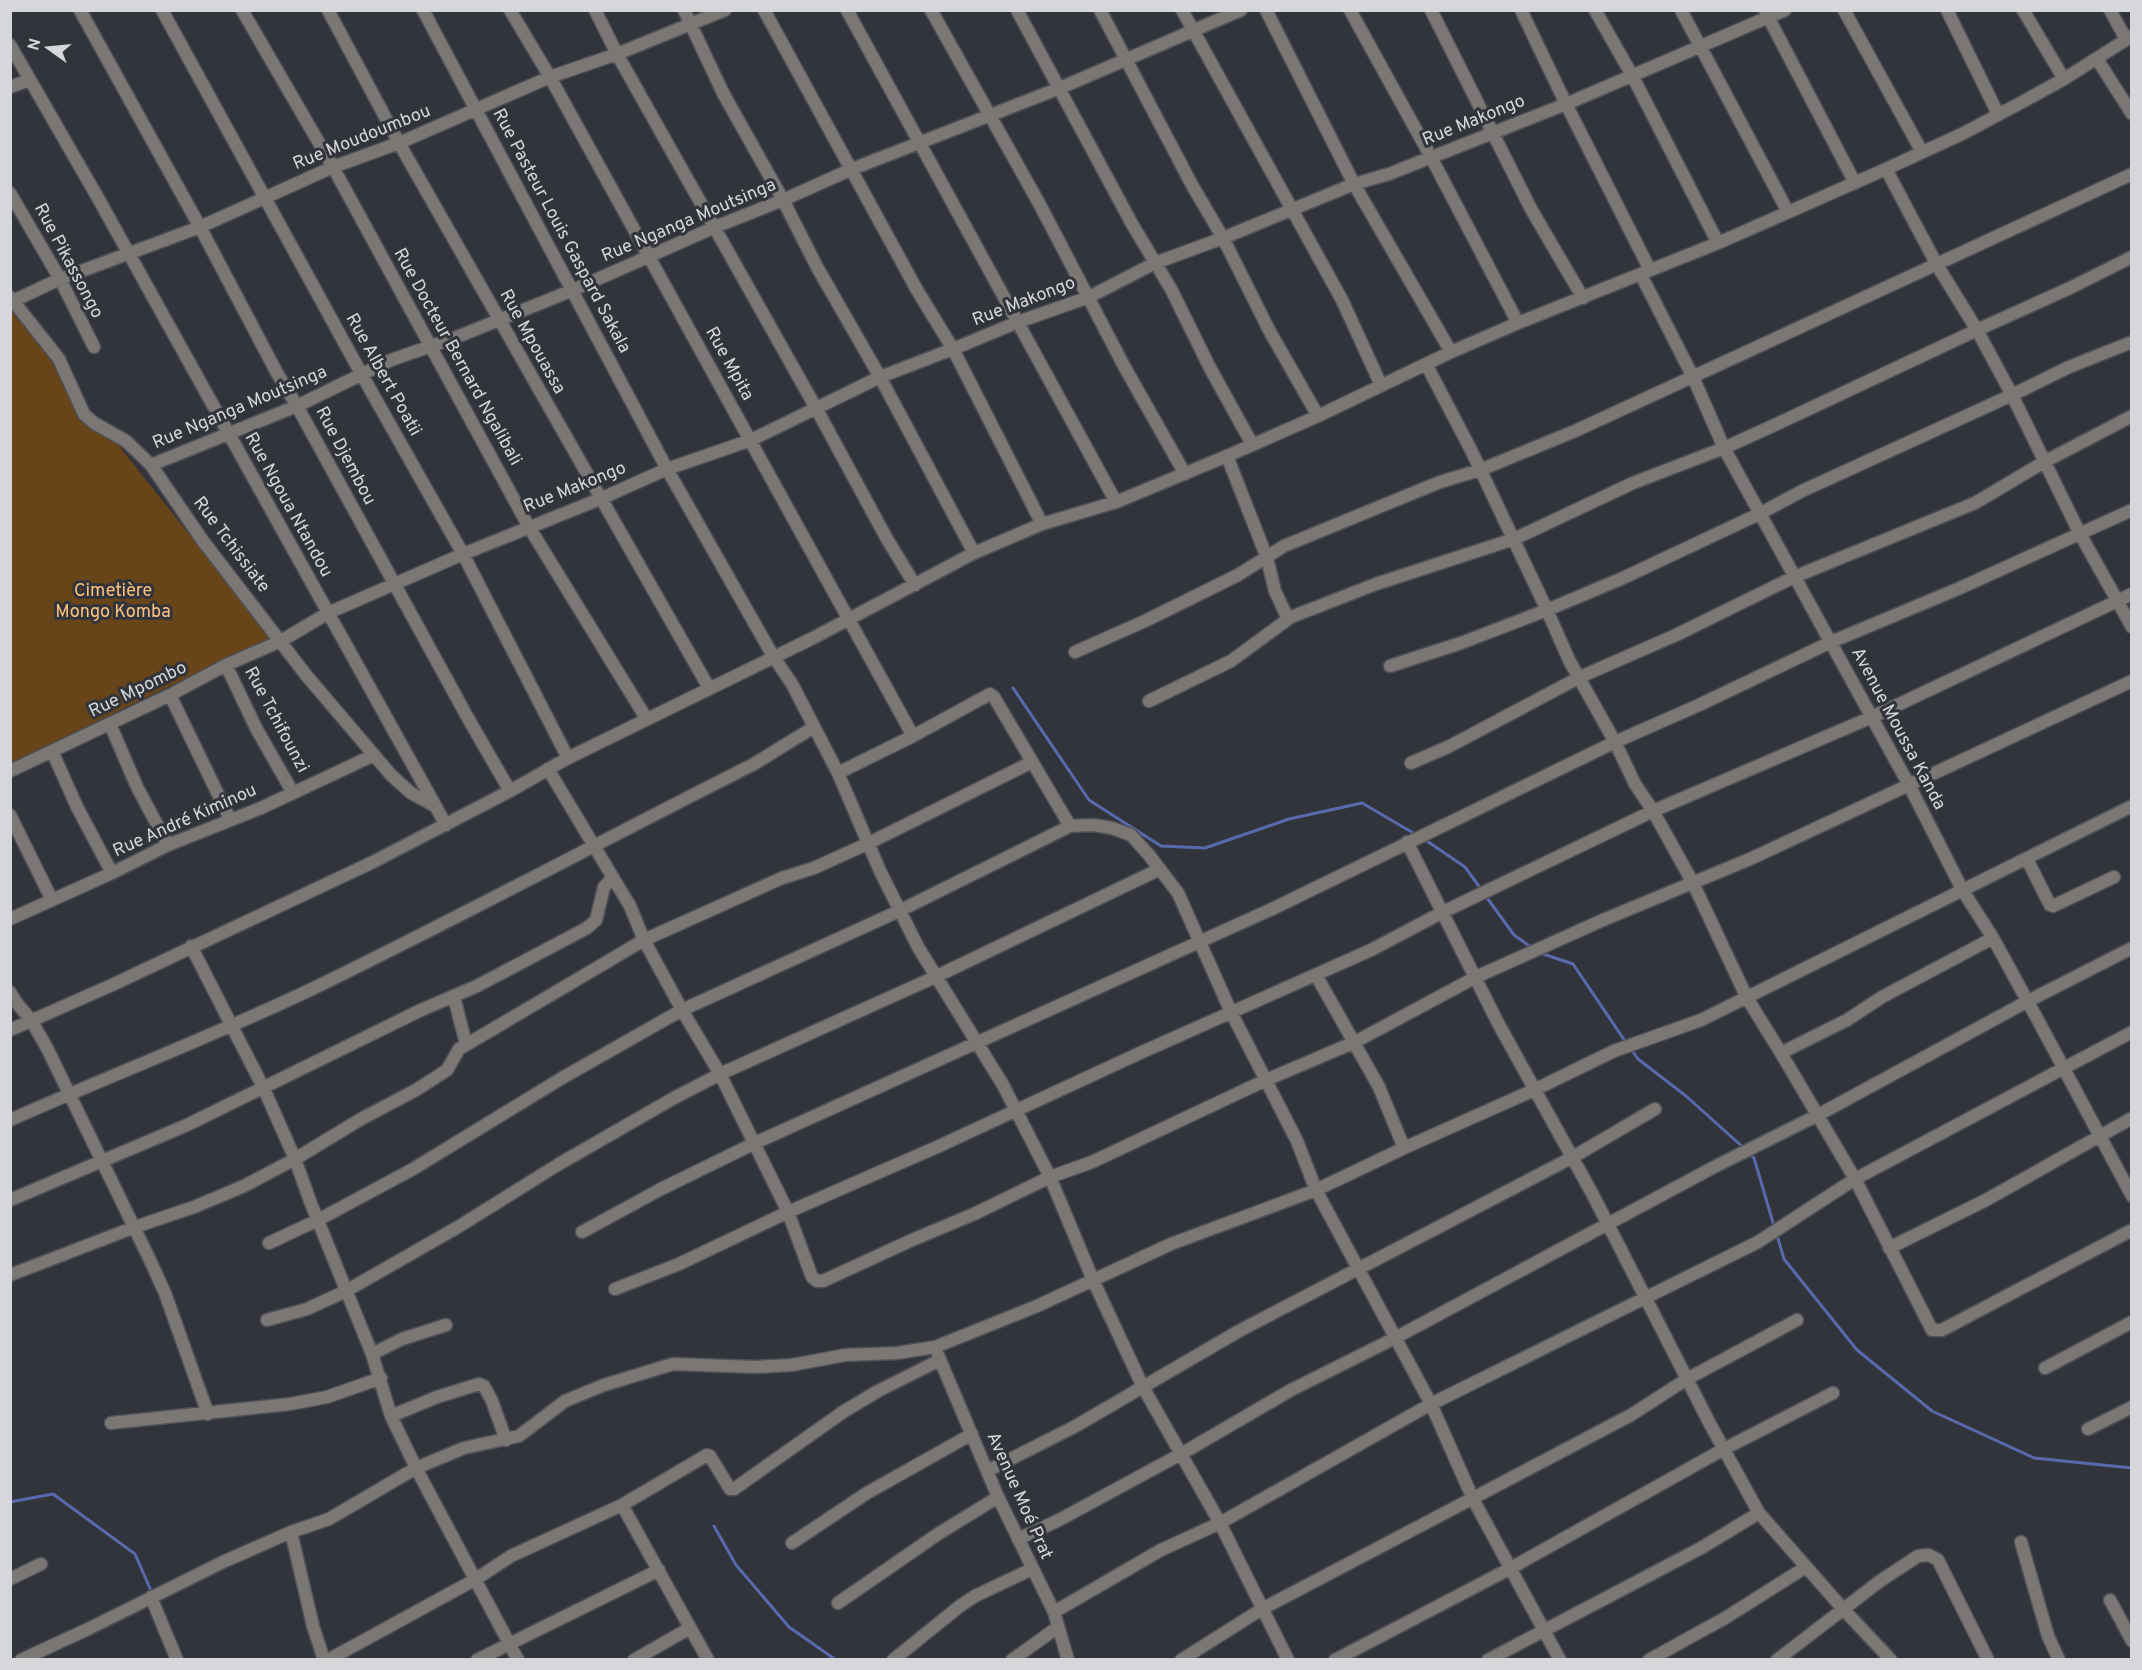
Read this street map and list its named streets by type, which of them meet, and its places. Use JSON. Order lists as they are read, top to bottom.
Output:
{
  "streets": {
    "street": [
      "Rue Makongo",
      "Rue Moudoumbou",
      "Rue Nganga Moutsinga",
      "Rue Pasteur Louis Gaspard Sakala",
      "Rue Pikassongo",
      "Rue Mpouassa",
      "Rue Docteur Bernard Ngalibali",
      "Rue Mpita",
      "Rue Albert Poatii",
      "Rue Djembou",
      "Rue Ngoua Ntandou",
      "Rue Tchissiate",
      "Rue Mpombo",
      "Rue Tchifounzi",
      "Avenue Moussa Kanda",
      "Rue André Kiminou",
      "Avenue Moé Prat"
    ]
  },
  "crossings": [
    ["Rue Makongo", "Rue Pasteur Louis Gaspard Sakala"],
    ["Rue Makongo", "Rue Mpouassa"],
    ["Rue Makongo", "Rue Docteur Bernard Ngalibali"],
    ["Rue Makongo", "Rue Mpita"],
    ["Rue Makongo", "Rue Albert Poatii"],
    ["Rue Makongo", "Rue Djembou"],
    ["Rue Makongo", "Rue Ngoua Ntandou"],
    ["Rue Makongo", "Rue Tchissiate"],
    ["Rue Makongo", "Rue Mpombo"],
    ["Rue Makongo", "Avenue Moussa Kanda"],
    ["Rue Moudoumbou", "Rue Pasteur Louis Gaspard Sakala"],
    ["Rue Moudoumbou", "Rue Pikassongo"],
    ["Rue Moudoumbou", "Rue Mpouassa"],
    ["Rue Moudoumbou", "Rue Docteur Bernard Ngalibali"],
    ["Rue Moudoumbou", "Rue Mpita"],
    ["Rue Moudoumbou", "Rue Albert Poatii"],
    ["Rue Moudoumbou", "Rue Djembou"],
    ["Rue Moudoumbou", "Rue Ngoua Ntandou"],
    ["Rue Moudoumbou", "Rue Tchissiate"],
    ["Rue Nganga Moutsinga", "Rue Pasteur Louis Gaspard Sakala"],
    ["Rue Nganga Moutsinga", "Rue Mpouassa"],
    ["Rue Nganga Moutsinga", "Rue Docteur Bernard Ngalibali"],
    ["Rue Nganga Moutsinga", "Rue Mpita"],
    ["Rue Nganga Moutsinga", "Rue Albert Poatii"],
    ["Rue Nganga Moutsinga", "Rue Djembou"],
    ["Rue Nganga Moutsinga", "Rue Ngoua Ntandou"],
    ["Rue Nganga Moutsinga", "Rue Tchissiate"],
    ["Rue Ngoua Ntandou", "Rue Tchissiate"],
    ["Rue Tchissiate", "Rue Mpombo"],
    ["Rue Tchissiate", "Rue André Kiminou"],
    ["Rue Mpombo", "Rue Tchifounzi"],
    ["Rue Tchifounzi", "Rue André Kiminou"]
  ],
  "parks": ["Cimetière Mongo Komba"],
  "north": "left"
}
